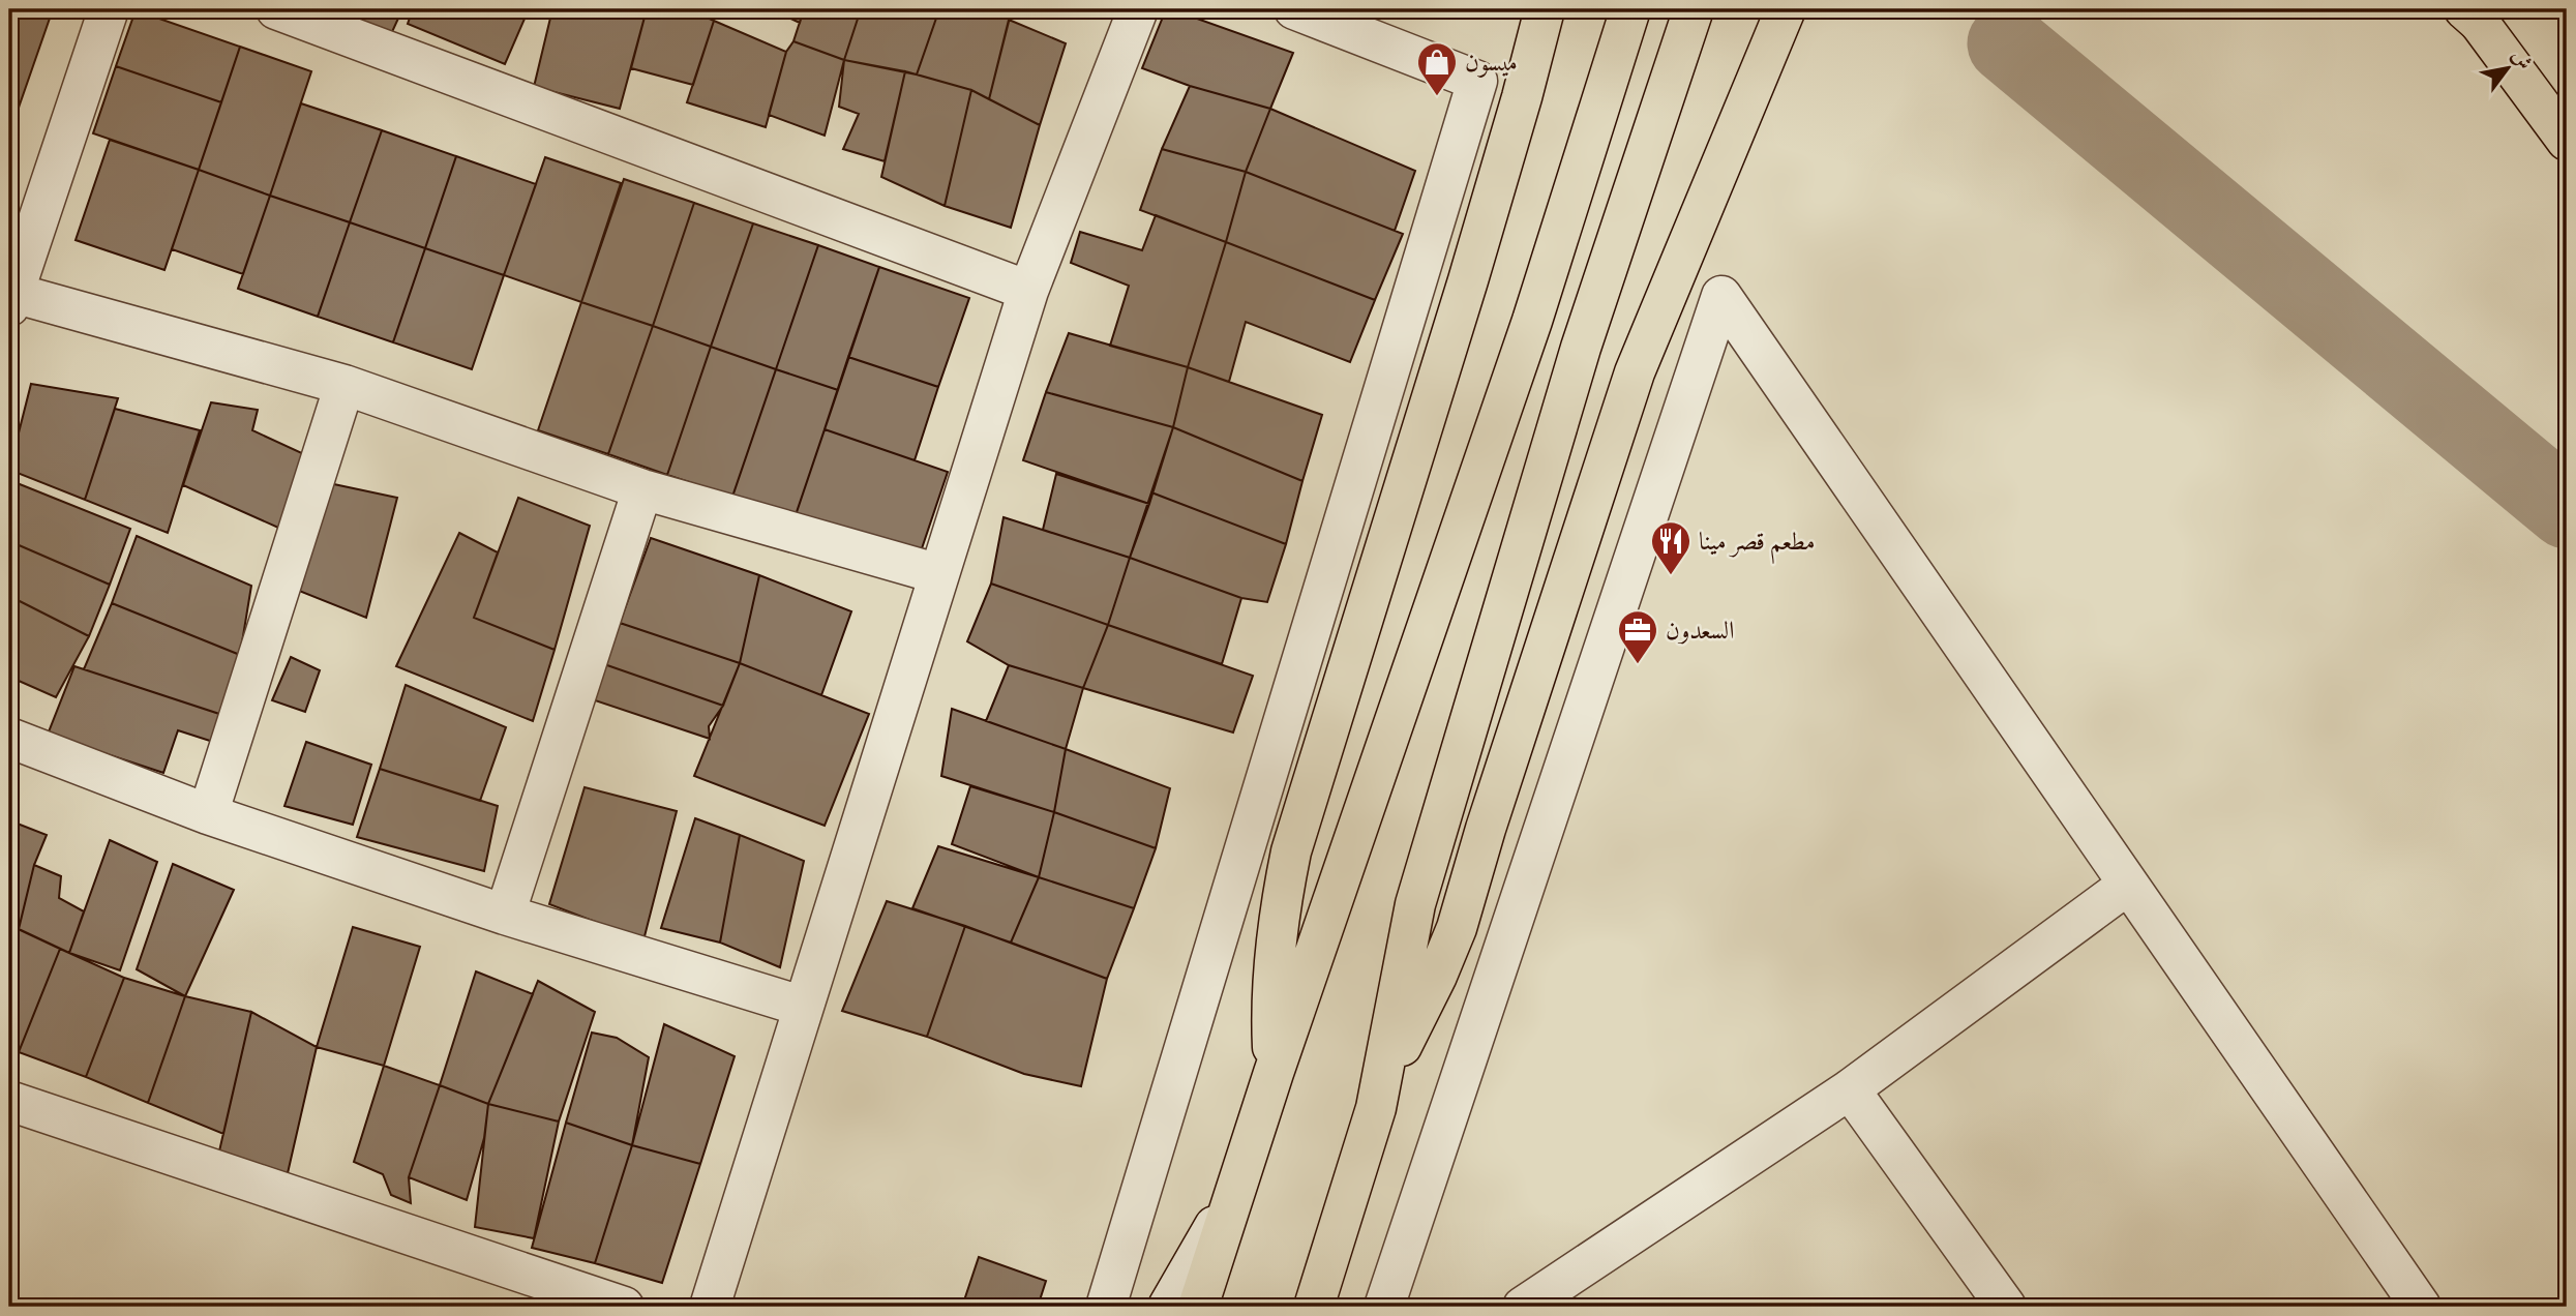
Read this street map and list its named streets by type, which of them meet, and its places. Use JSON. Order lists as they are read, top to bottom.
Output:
{
  "places": {
    "shop": ["ميسون"],
    "restaurant": ["مطعم قصر مينا"],
    "office": ["السعدون"]
  },
  "north": "top right"
}
